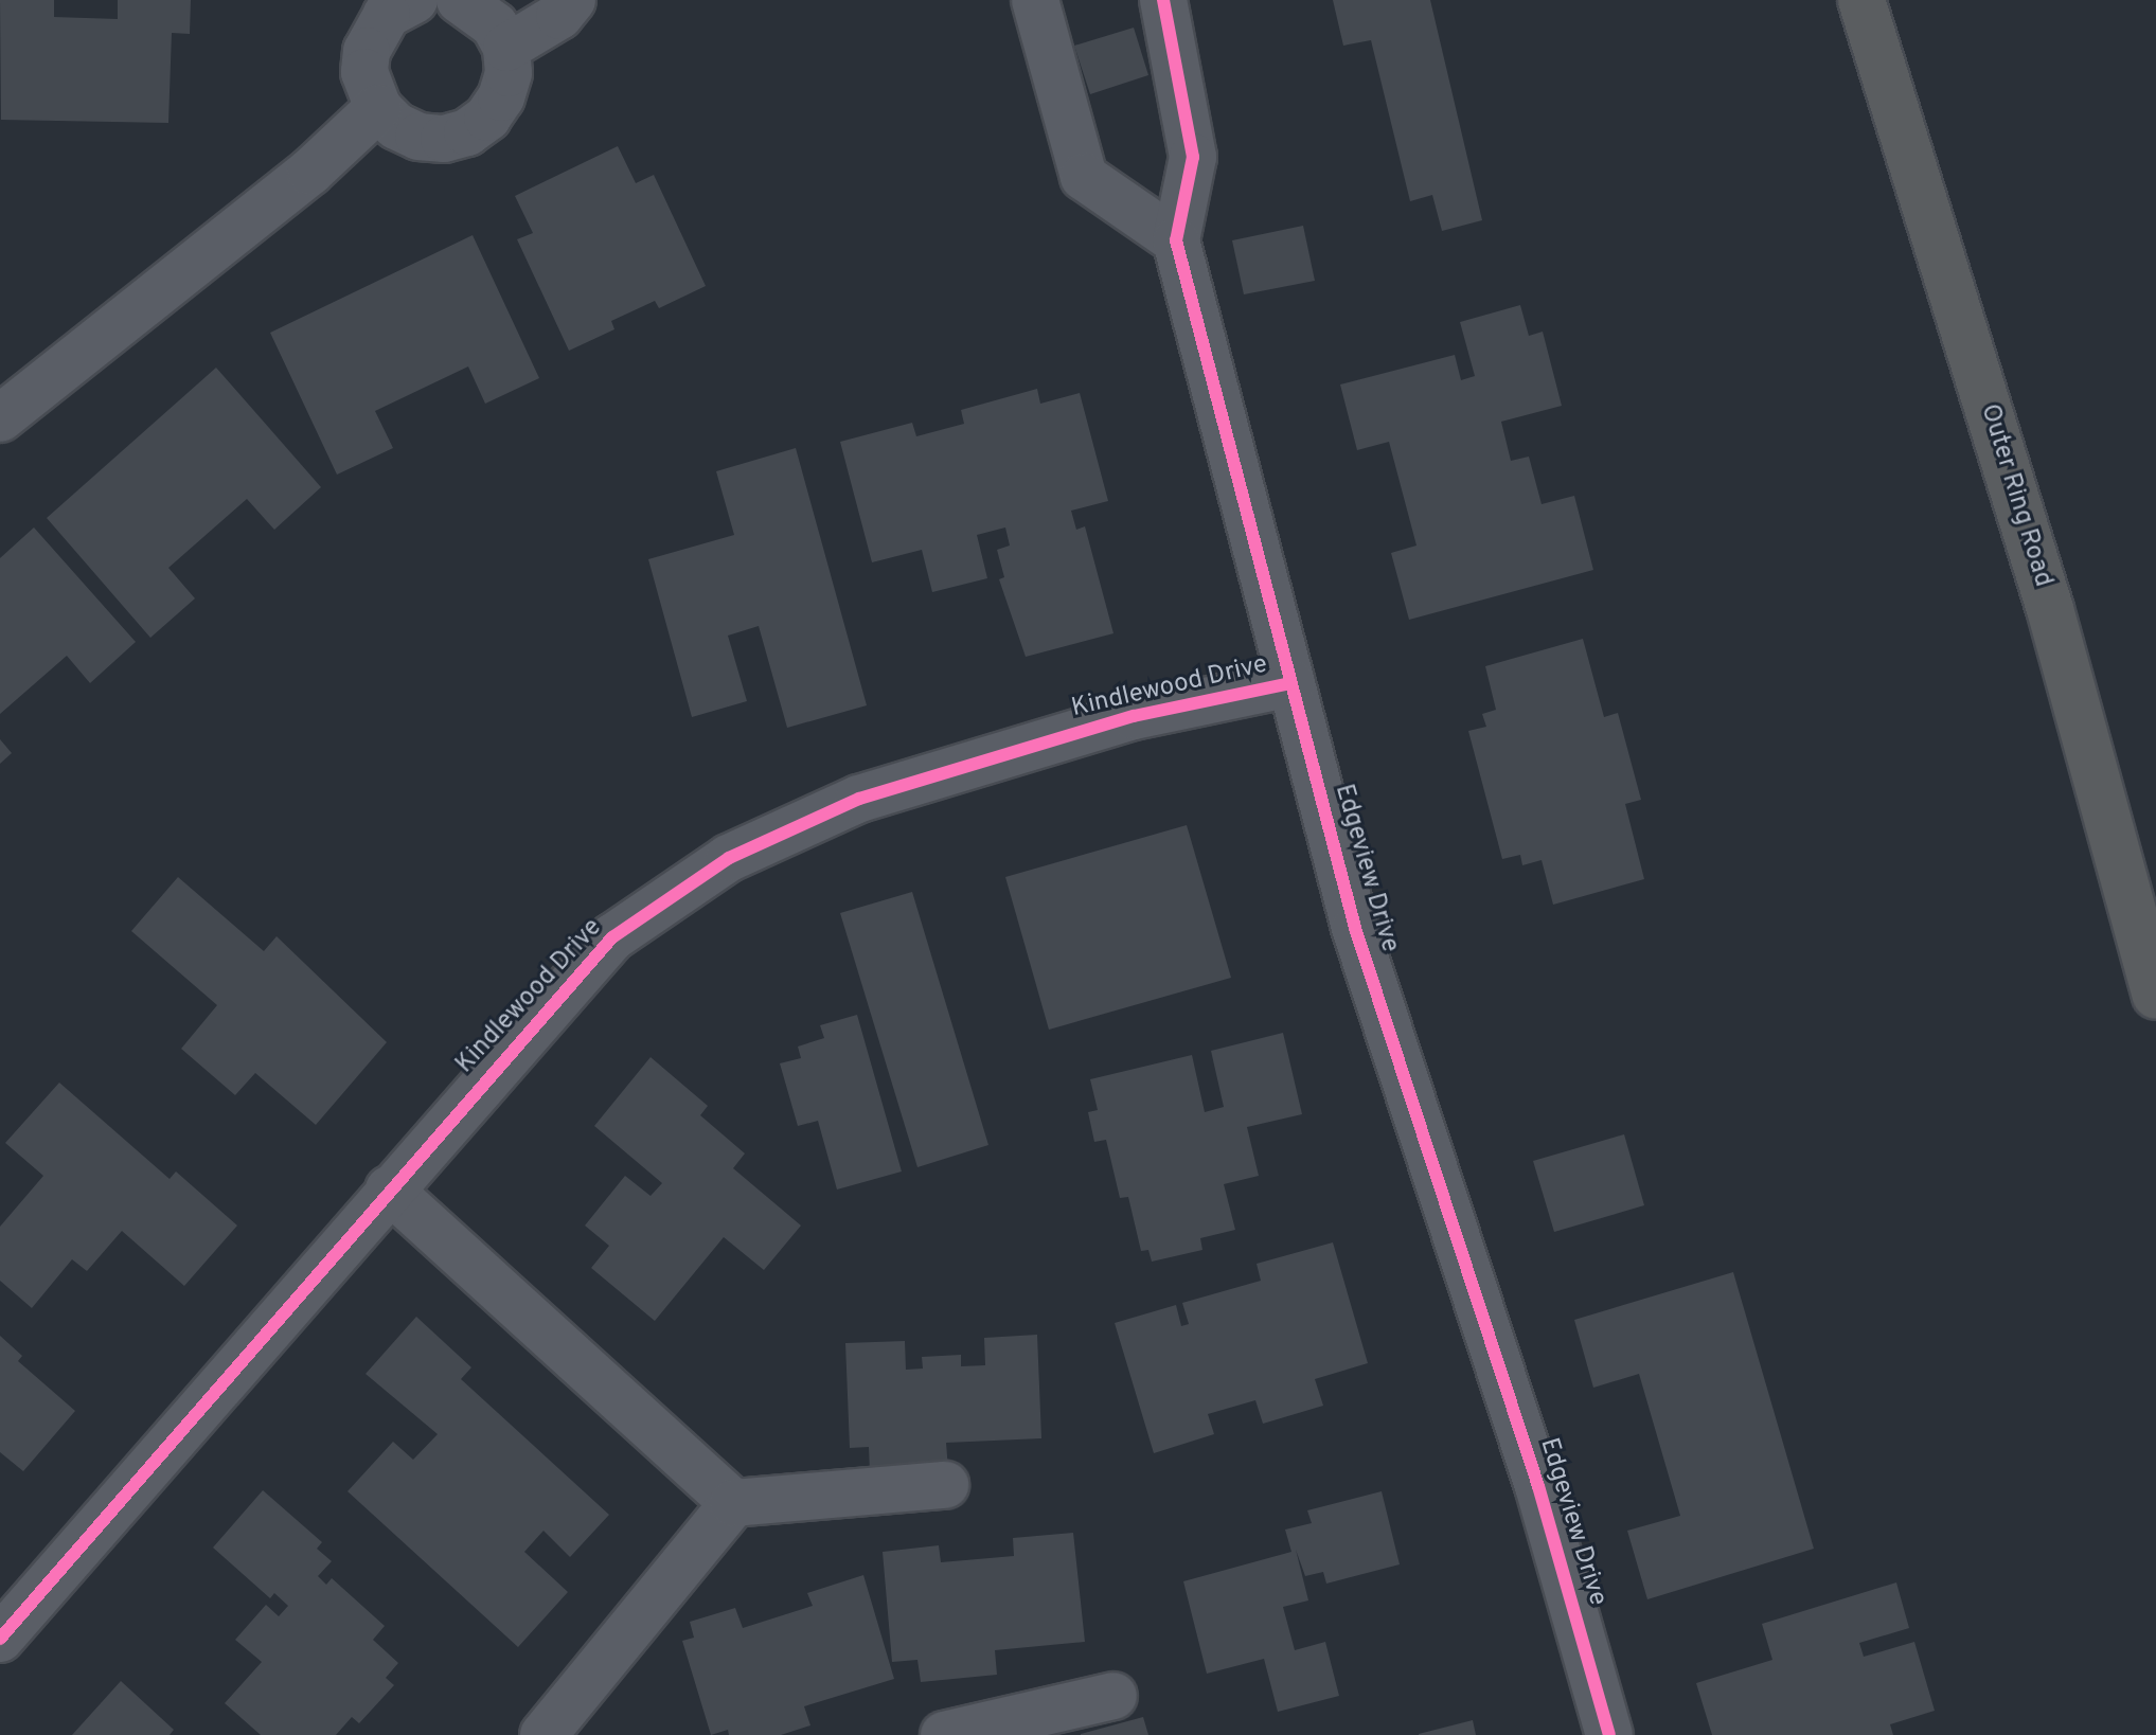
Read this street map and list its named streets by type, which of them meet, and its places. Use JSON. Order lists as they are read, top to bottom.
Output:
{
  "streets": {
    "highway": ["Outer Ring Road"],
    "street": ["Kindlewood Drive", "Edgeview Drive"]
  },
  "crossings": [
    ["Kindlewood Drive", "Edgeview Drive"]
  ]
}
